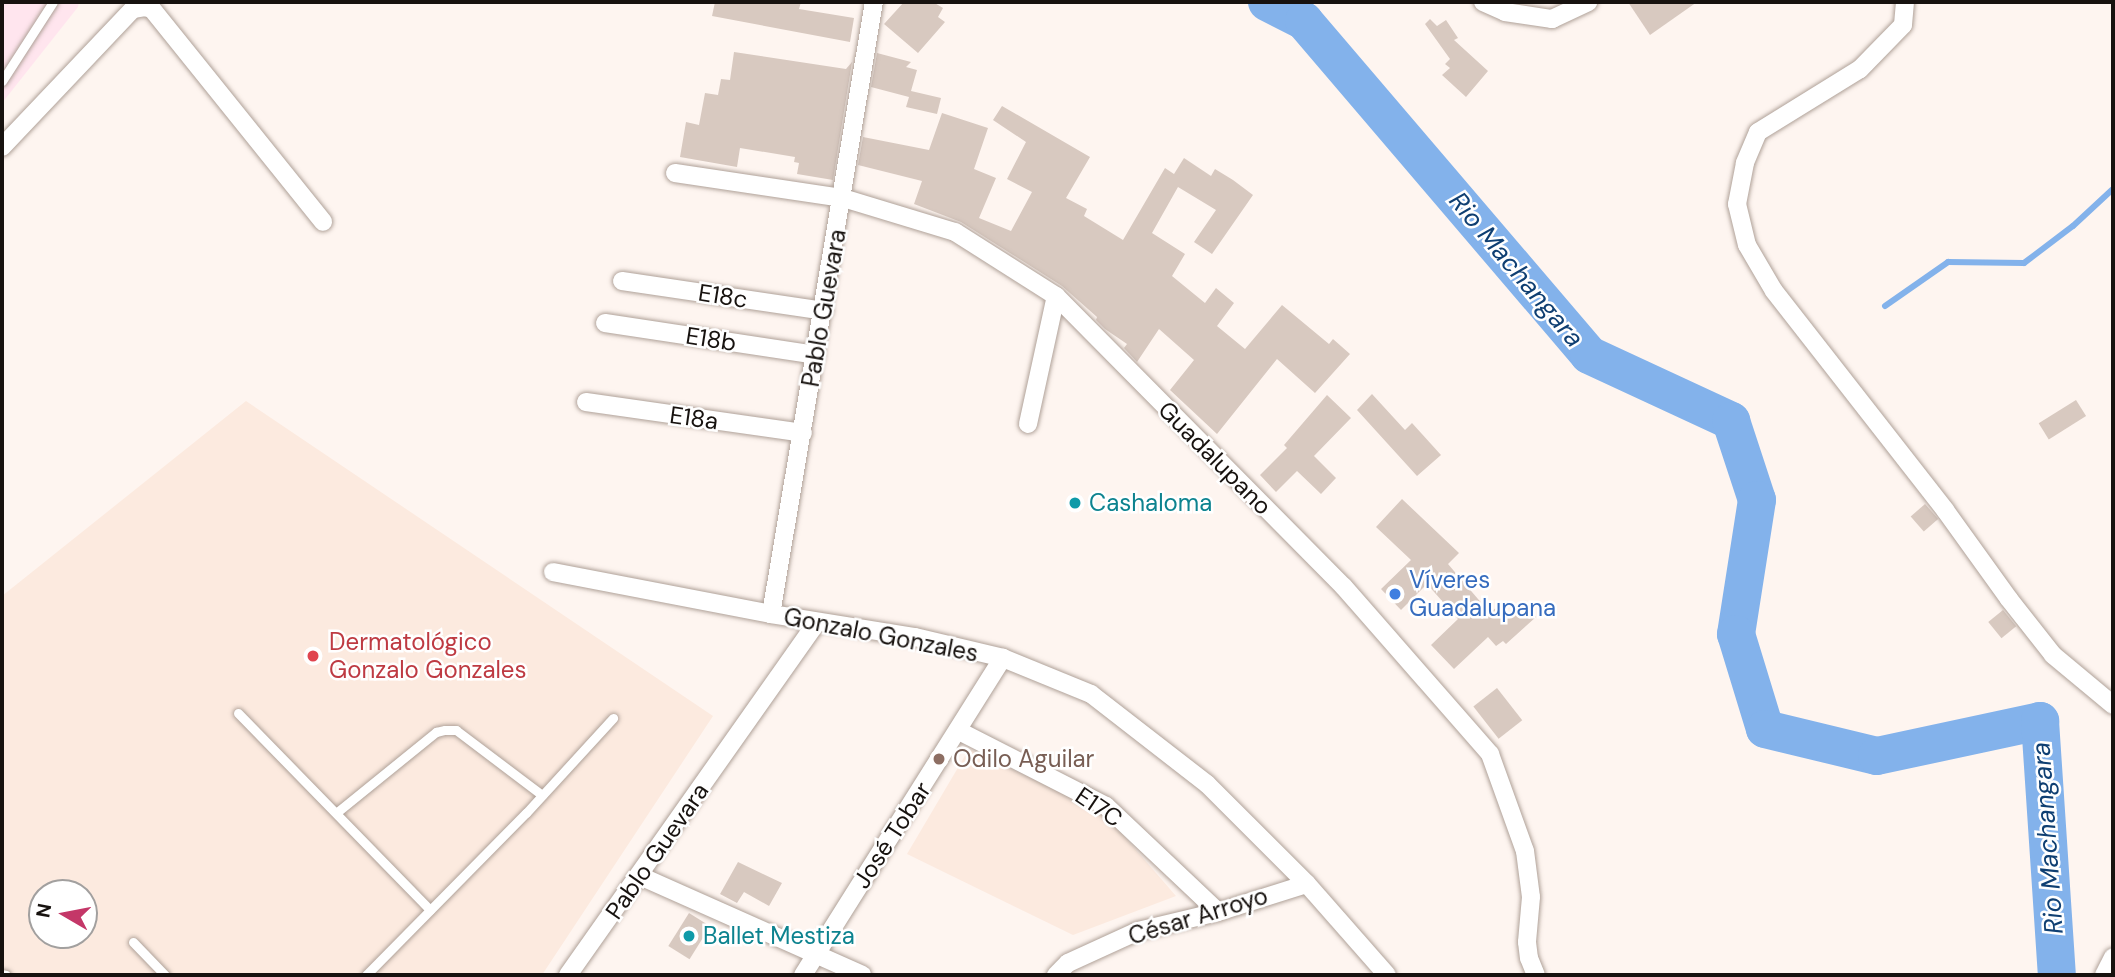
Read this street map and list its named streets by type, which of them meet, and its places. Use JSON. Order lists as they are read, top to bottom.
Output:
{
  "streets": {
    "street": [
      "E18c",
      "Pablo Guevara",
      "E18b",
      "E18a",
      "Guadalupano",
      "Gonzalo Gonzales",
      "E17C",
      "José Tobar",
      "César Arroyo"
    ]
  },
  "crossings": [
    ["E18c", "Pablo Guevara"],
    ["Pablo Guevara", "E18b"],
    ["Pablo Guevara", "E18a"],
    ["Pablo Guevara", "Guadalupano"],
    ["Pablo Guevara", "Gonzalo Gonzales"],
    ["Gonzalo Gonzales", "José Tobar"],
    ["Gonzalo Gonzales", "César Arroyo"],
    ["E17C", "José Tobar"],
    ["E17C", "César Arroyo"]
  ],
  "water": ["Rio Machangara"],
  "places": [
    "Cashaloma",
    "Víveres Guadalupana",
    "Dermatológico Gonzalo Gonzales",
    "Odilo Aguilar",
    "Ballet Mestiza"
  ],
  "north": "left"
}
